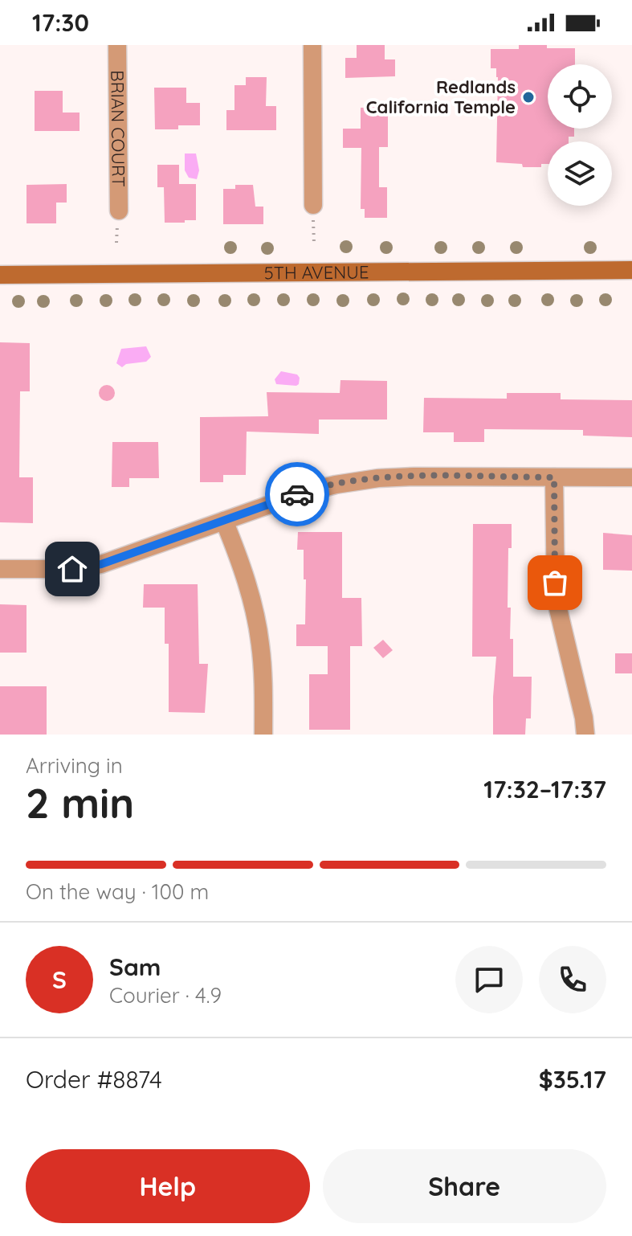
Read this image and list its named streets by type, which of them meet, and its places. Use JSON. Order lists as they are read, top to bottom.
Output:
{
  "streets": {
    "main road": ["5TH AVENUE"],
    "street": ["BRIAN COURT"]
  },
  "places": ["Redlands California Temple"],
  "page": {
    "status": "17:30",
    "heading": ["2 min", "Arriving in", "17:32–17:37"],
    "panel": [
      "Sam",
      "Courier · 4.9",
      "Order #8874",
      "$35.17"
    ],
    "bar": "On the way · 100 m",
    "round": "S",
    "buttons": ["Help", "Share"]
  }
}
